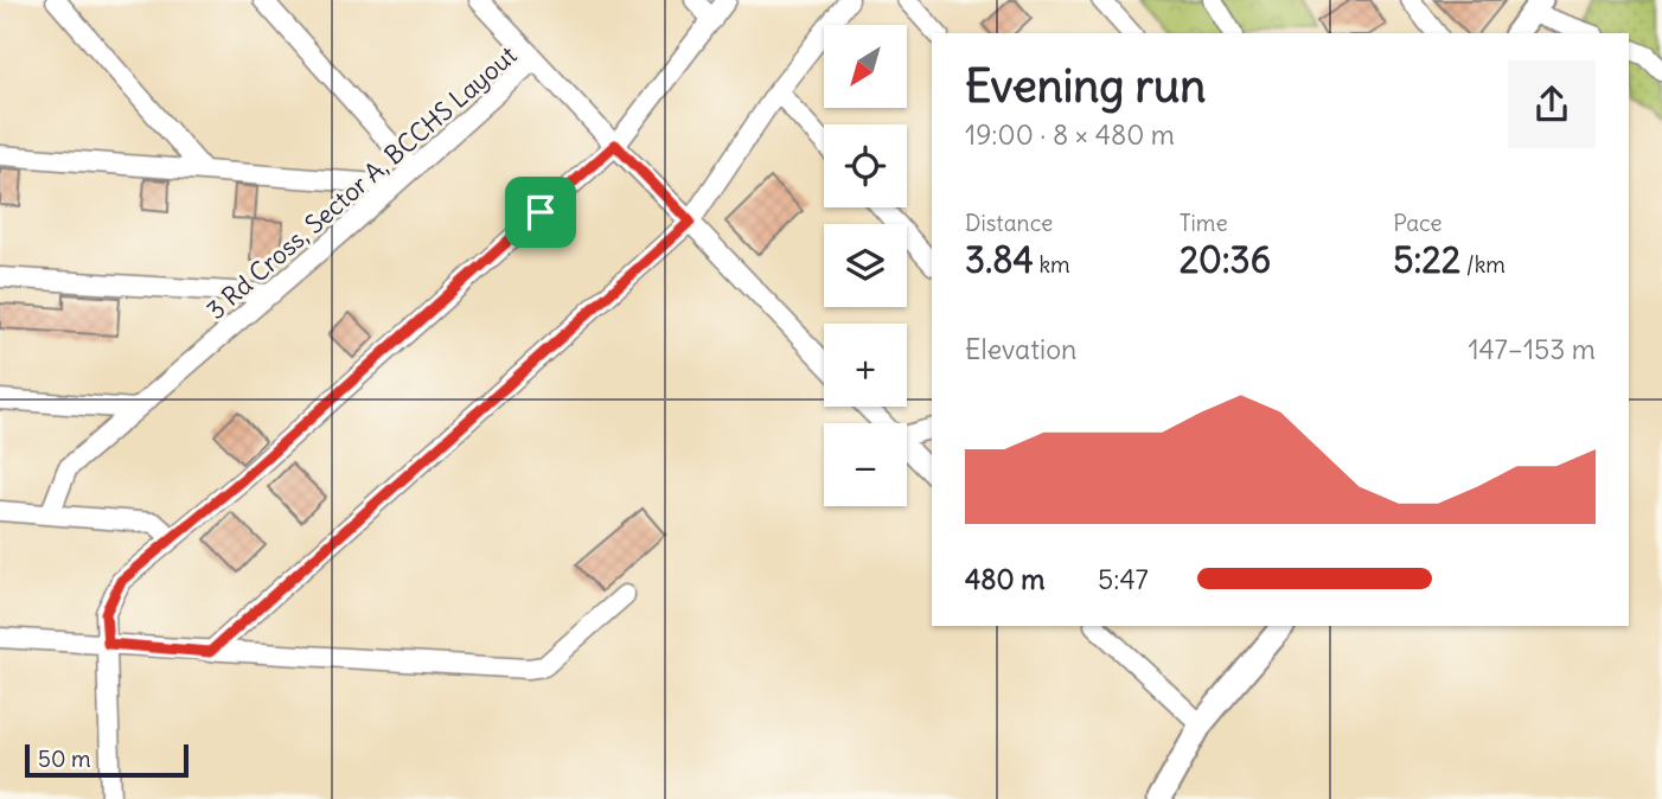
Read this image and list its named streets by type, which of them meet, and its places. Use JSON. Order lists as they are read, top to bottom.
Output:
{
  "streets": {
    "street": ["3 Rd Cross, Sector A, BCCHS Layout"]
  },
  "scale_bar": "50 m",
  "north": "bottom left",
  "page": {
    "map_buttons": ["+", "−"],
    "heading": ["Evening run", "19:00 · 8 × 480 m"],
    "stats": [
      ["Distance", "3.84 km"],
      ["Time", "20:36"],
      ["Pace", "5:22 /km"]
    ],
    "chart": ["Elevation", "147–153 m"],
    "list": [
      {
        "name": "480 m",
        "note": "5:47"
      }
    ],
    "scale": "50 m"
  }
}
